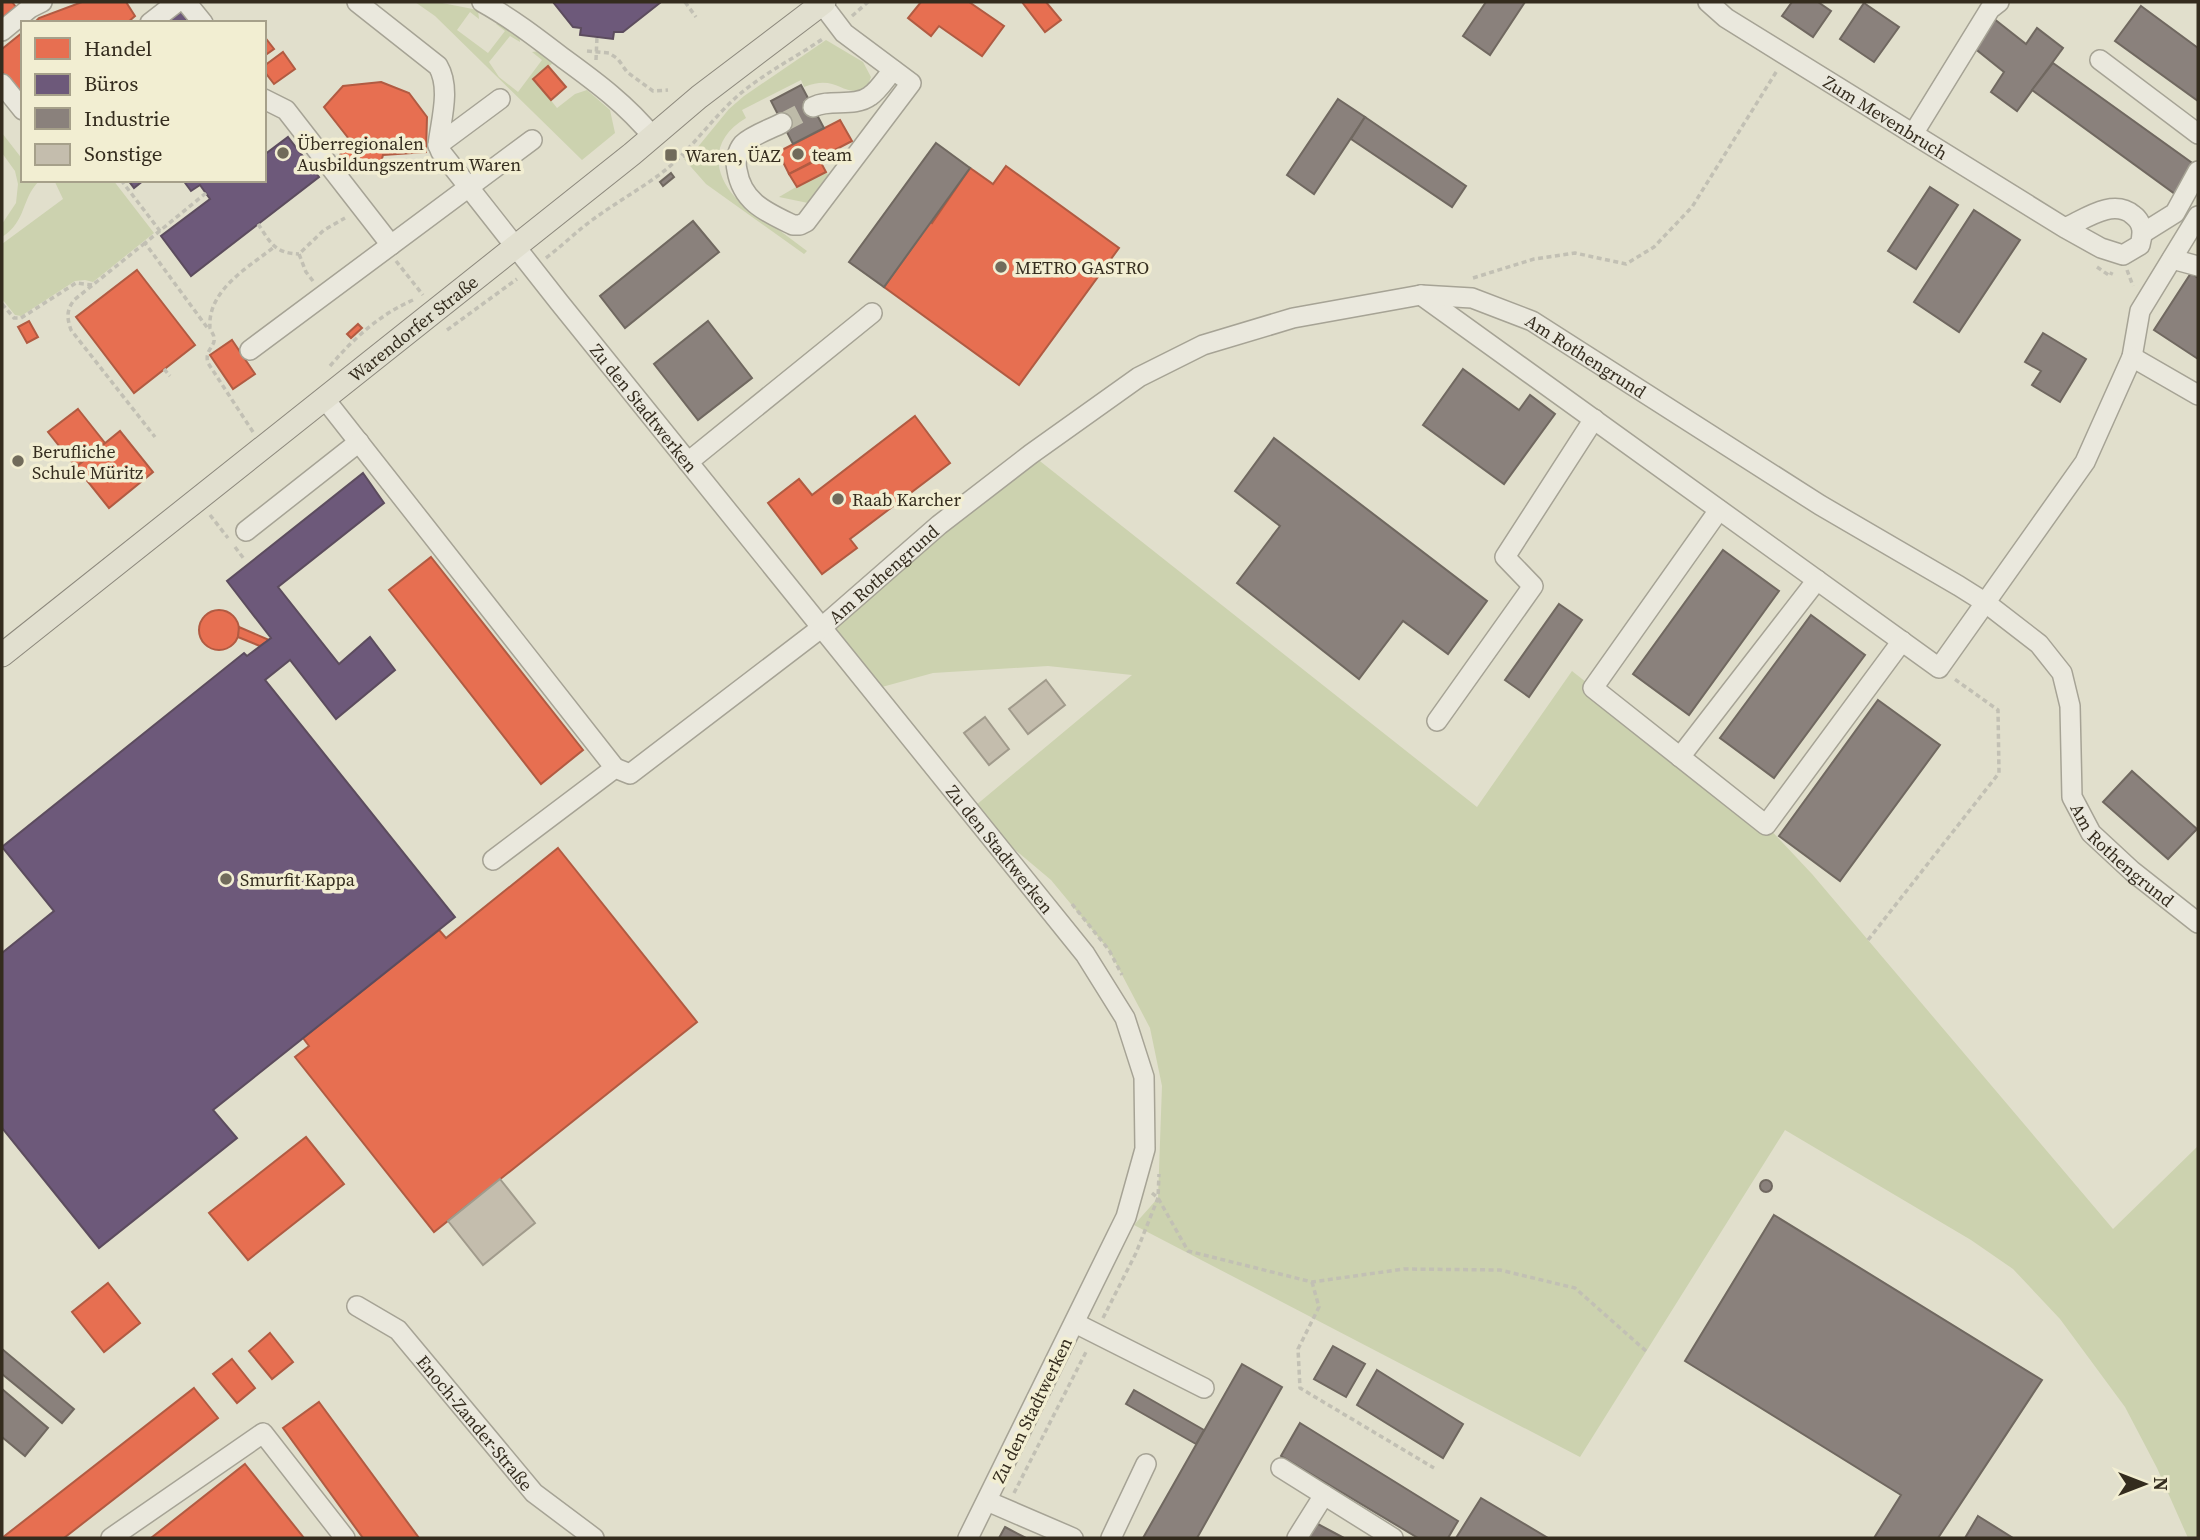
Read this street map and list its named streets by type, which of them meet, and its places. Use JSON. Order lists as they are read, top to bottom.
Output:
{
  "streets": {
    "main road": ["Warendorfer Straße"],
    "street": [
      "Zum Mevenbruch",
      "Am Rothengrund",
      "Zu den Stadtwerken",
      "Enoch-Zander-Straße"
    ]
  },
  "crossings": [
    ["Warendorfer Straße", "Zu den Stadtwerken"],
    ["Am Rothengrund", "Zu den Stadtwerken"]
  ],
  "places": {
    "other": [
      "Überregionalen Ausbildungszentrum Waren",
      "team",
      "METRO GASTRO",
      "Berufliche Schule Müritz",
      "Raab Karcher",
      "Smurfit Kappa"
    ],
    "transit": ["Waren, ÜAZ"]
  },
  "legend": [
    "Handel",
    "Büros",
    "Industrie",
    "Sonstige"
  ],
  "north": "right"
}
